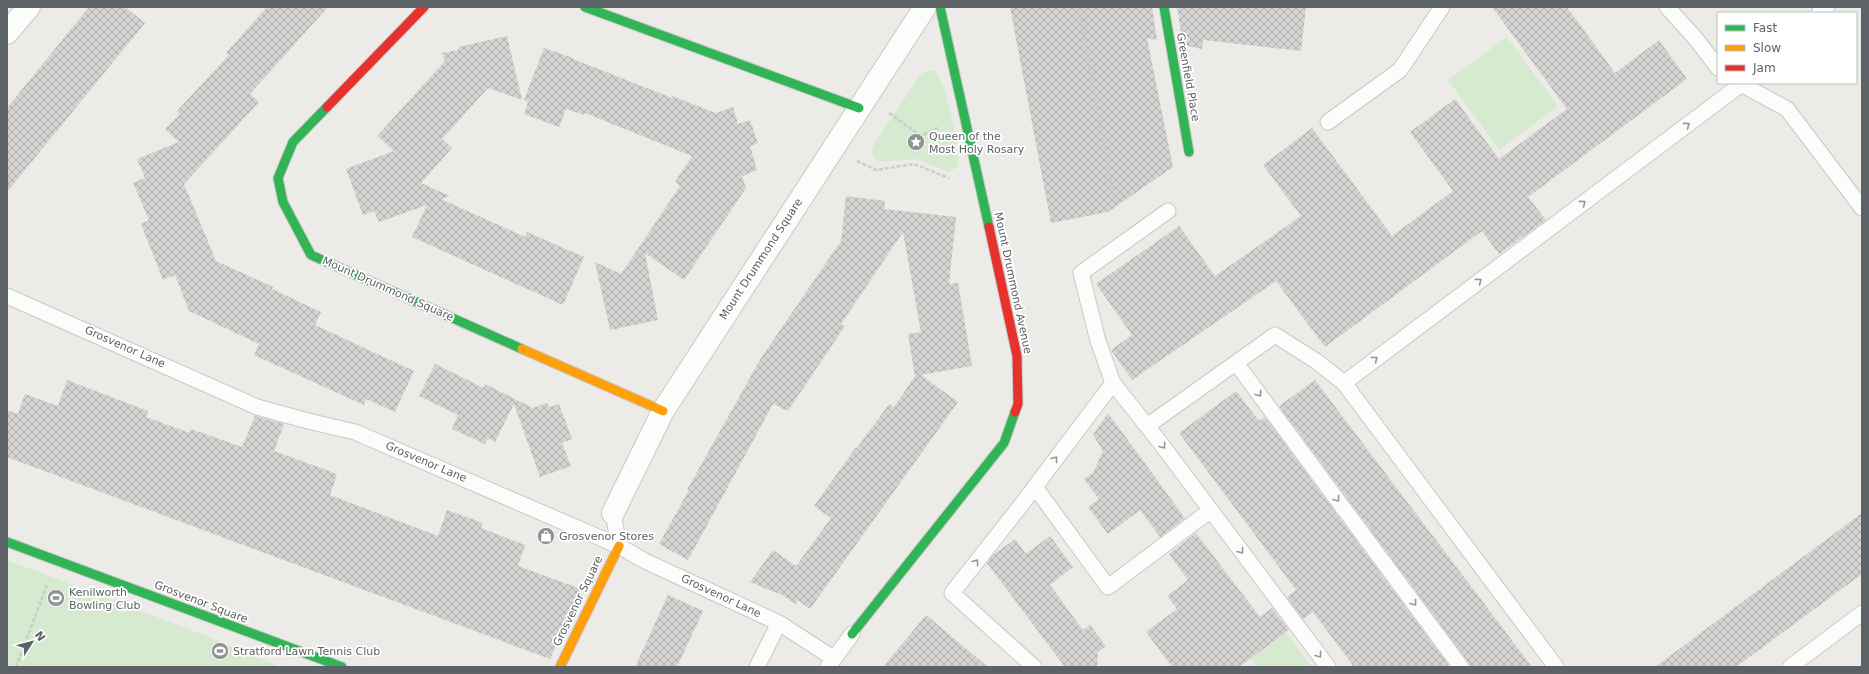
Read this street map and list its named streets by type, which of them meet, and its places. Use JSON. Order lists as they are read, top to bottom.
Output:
{
  "streets": {
    "street": [
      "Greenfield Place",
      "Mount Drummond Square",
      "Mount Drummond Avenue",
      "Grosvenor Square"
    ],
    "lane": ["Grosvenor Lane"]
  },
  "crossings": [
    ["Mount Drummond Square", "Grosvenor Lane"],
    ["Mount Drummond Square", "Grosvenor Square"],
    ["Mount Drummond Avenue", "Grosvenor Lane"],
    ["Grosvenor Lane", "Grosvenor Square"]
  ],
  "places": {
    "place": ["Queen of the Most Holy Rosary"],
    "shop": ["Grosvenor Stores"],
    "sports": ["Kenilworth Bowling Club", "Stratford Lawn Tennis Club"]
  },
  "legend": ["Fast", "Slow", "Jam"],
  "north": "top right"
}
